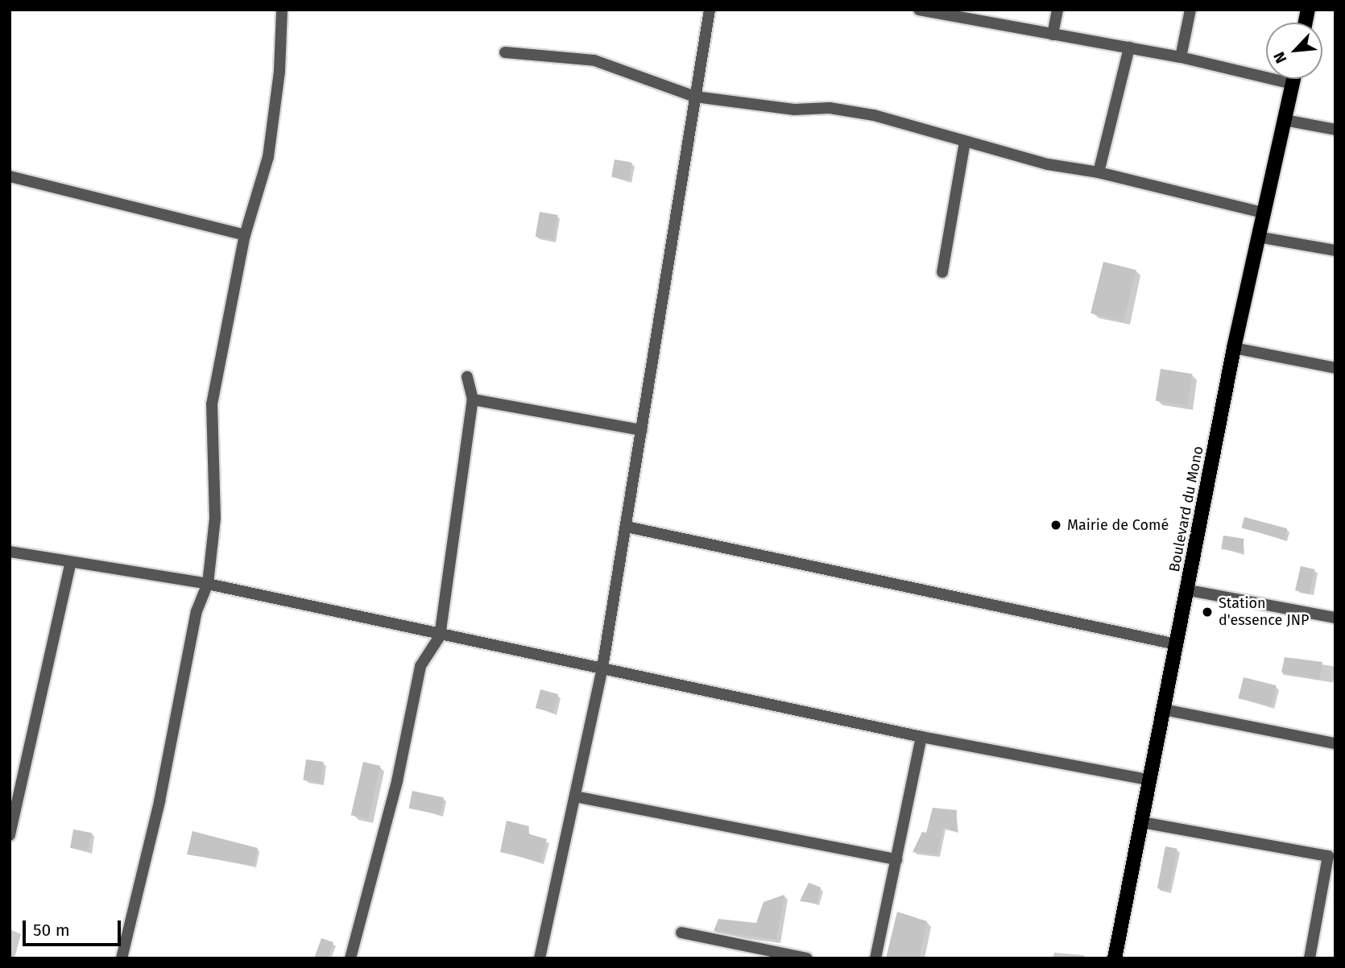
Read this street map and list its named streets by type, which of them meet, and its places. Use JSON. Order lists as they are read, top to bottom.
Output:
{
  "streets": {
    "main road": ["Boulevard du Mono"]
  },
  "places": ["Mairie de Comé", "Station d'essence JNP"],
  "scale_bar": "50 m",
  "north": "bottom left"
}
